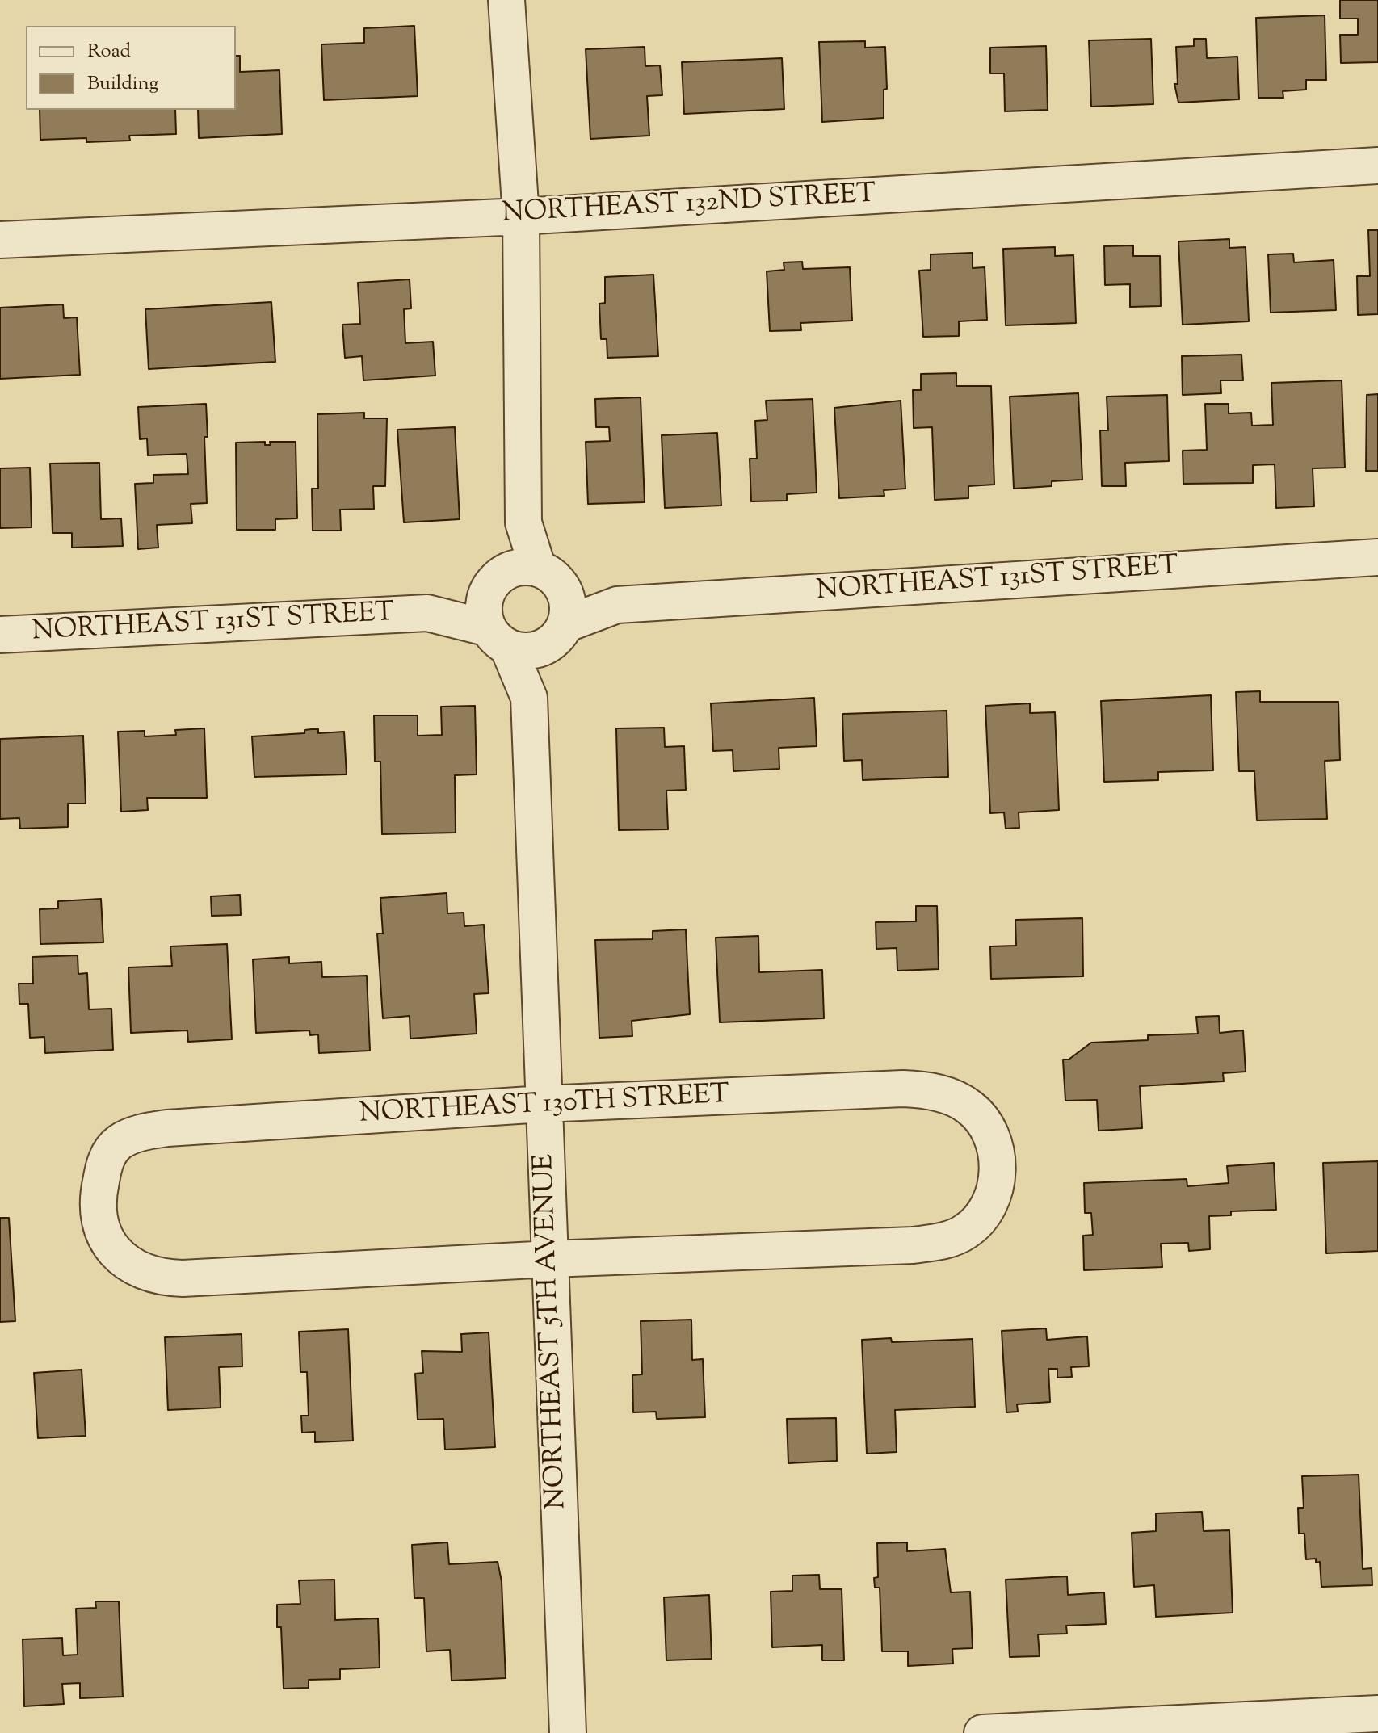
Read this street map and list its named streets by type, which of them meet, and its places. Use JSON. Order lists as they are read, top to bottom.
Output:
{
  "streets": {
    "street": [
      "NORTHEAST 132ND STREET",
      "NORTHEAST 131ST STREET",
      "NORTHEAST 130TH STREET",
      "NORTHEAST 5TH AVENUE"
    ]
  },
  "crossings": [
    ["NORTHEAST 131ST STREET", "NORTHEAST 5TH AVENUE"],
    ["NORTHEAST 130TH STREET", "NORTHEAST 5TH AVENUE"]
  ],
  "legend": ["Road", "Building"]
}
